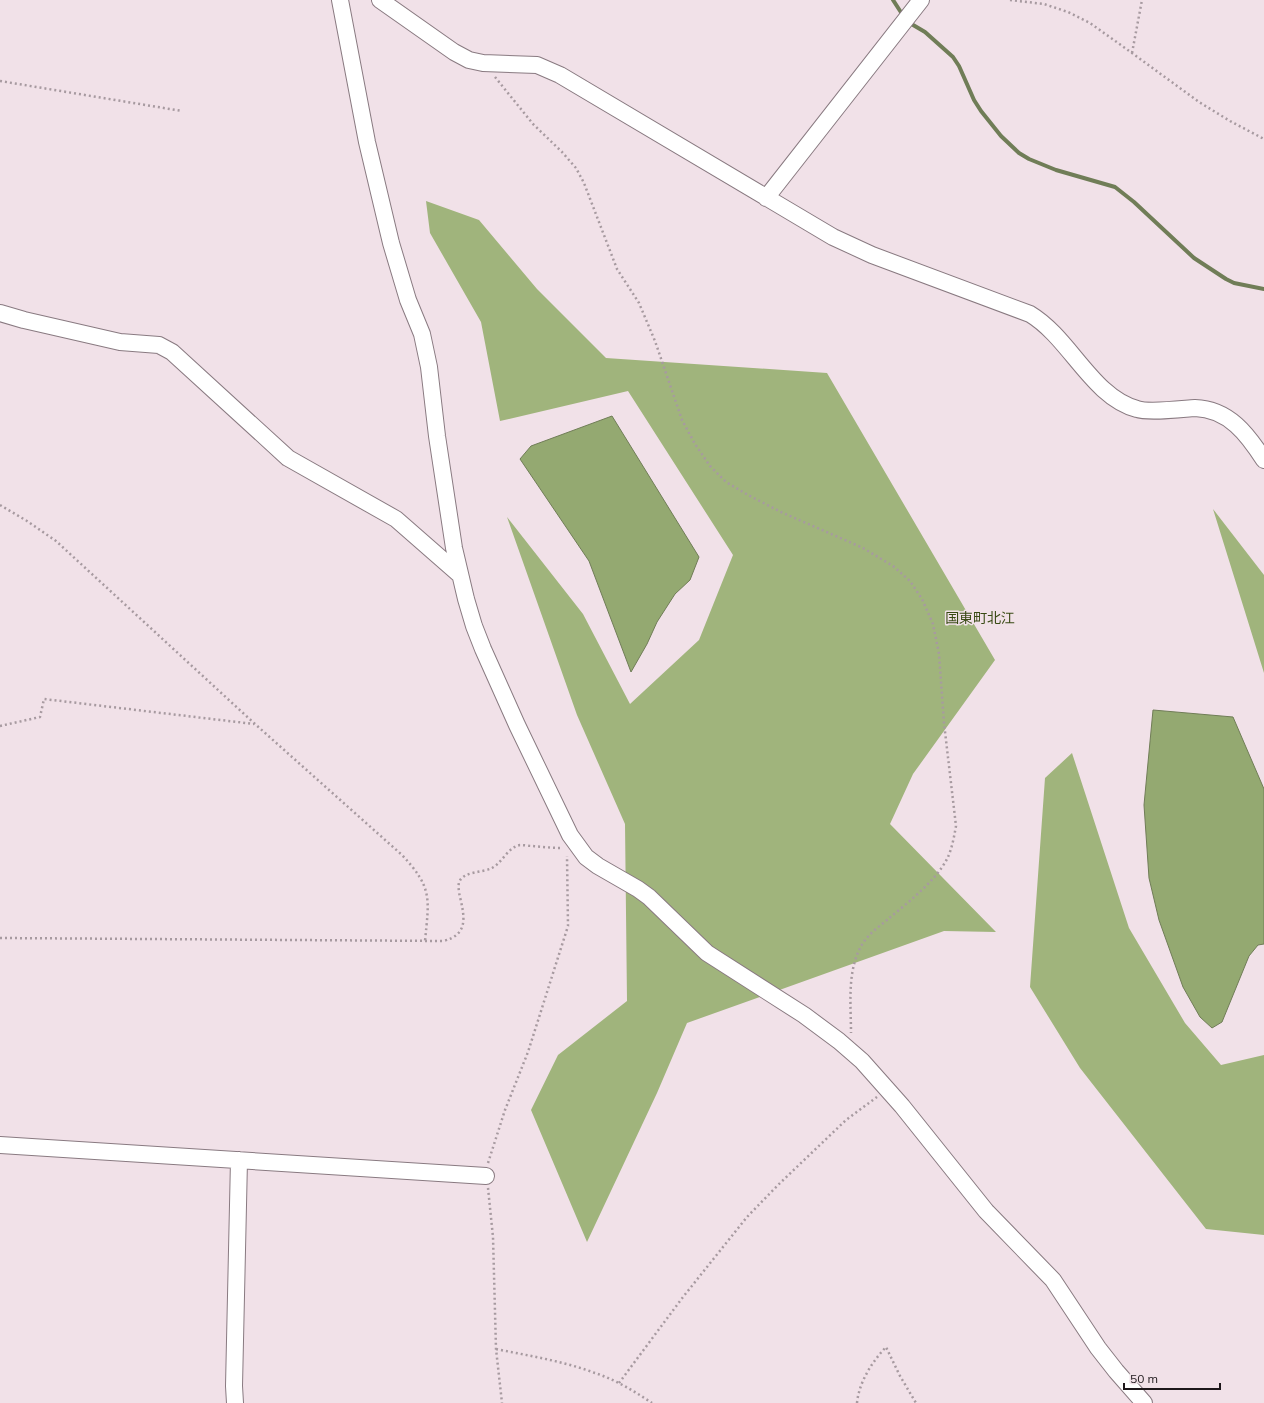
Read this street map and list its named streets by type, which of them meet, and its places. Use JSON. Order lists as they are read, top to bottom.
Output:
{
  "districts": ["国東町北江"],
  "scale_bar": "50 m"
}
